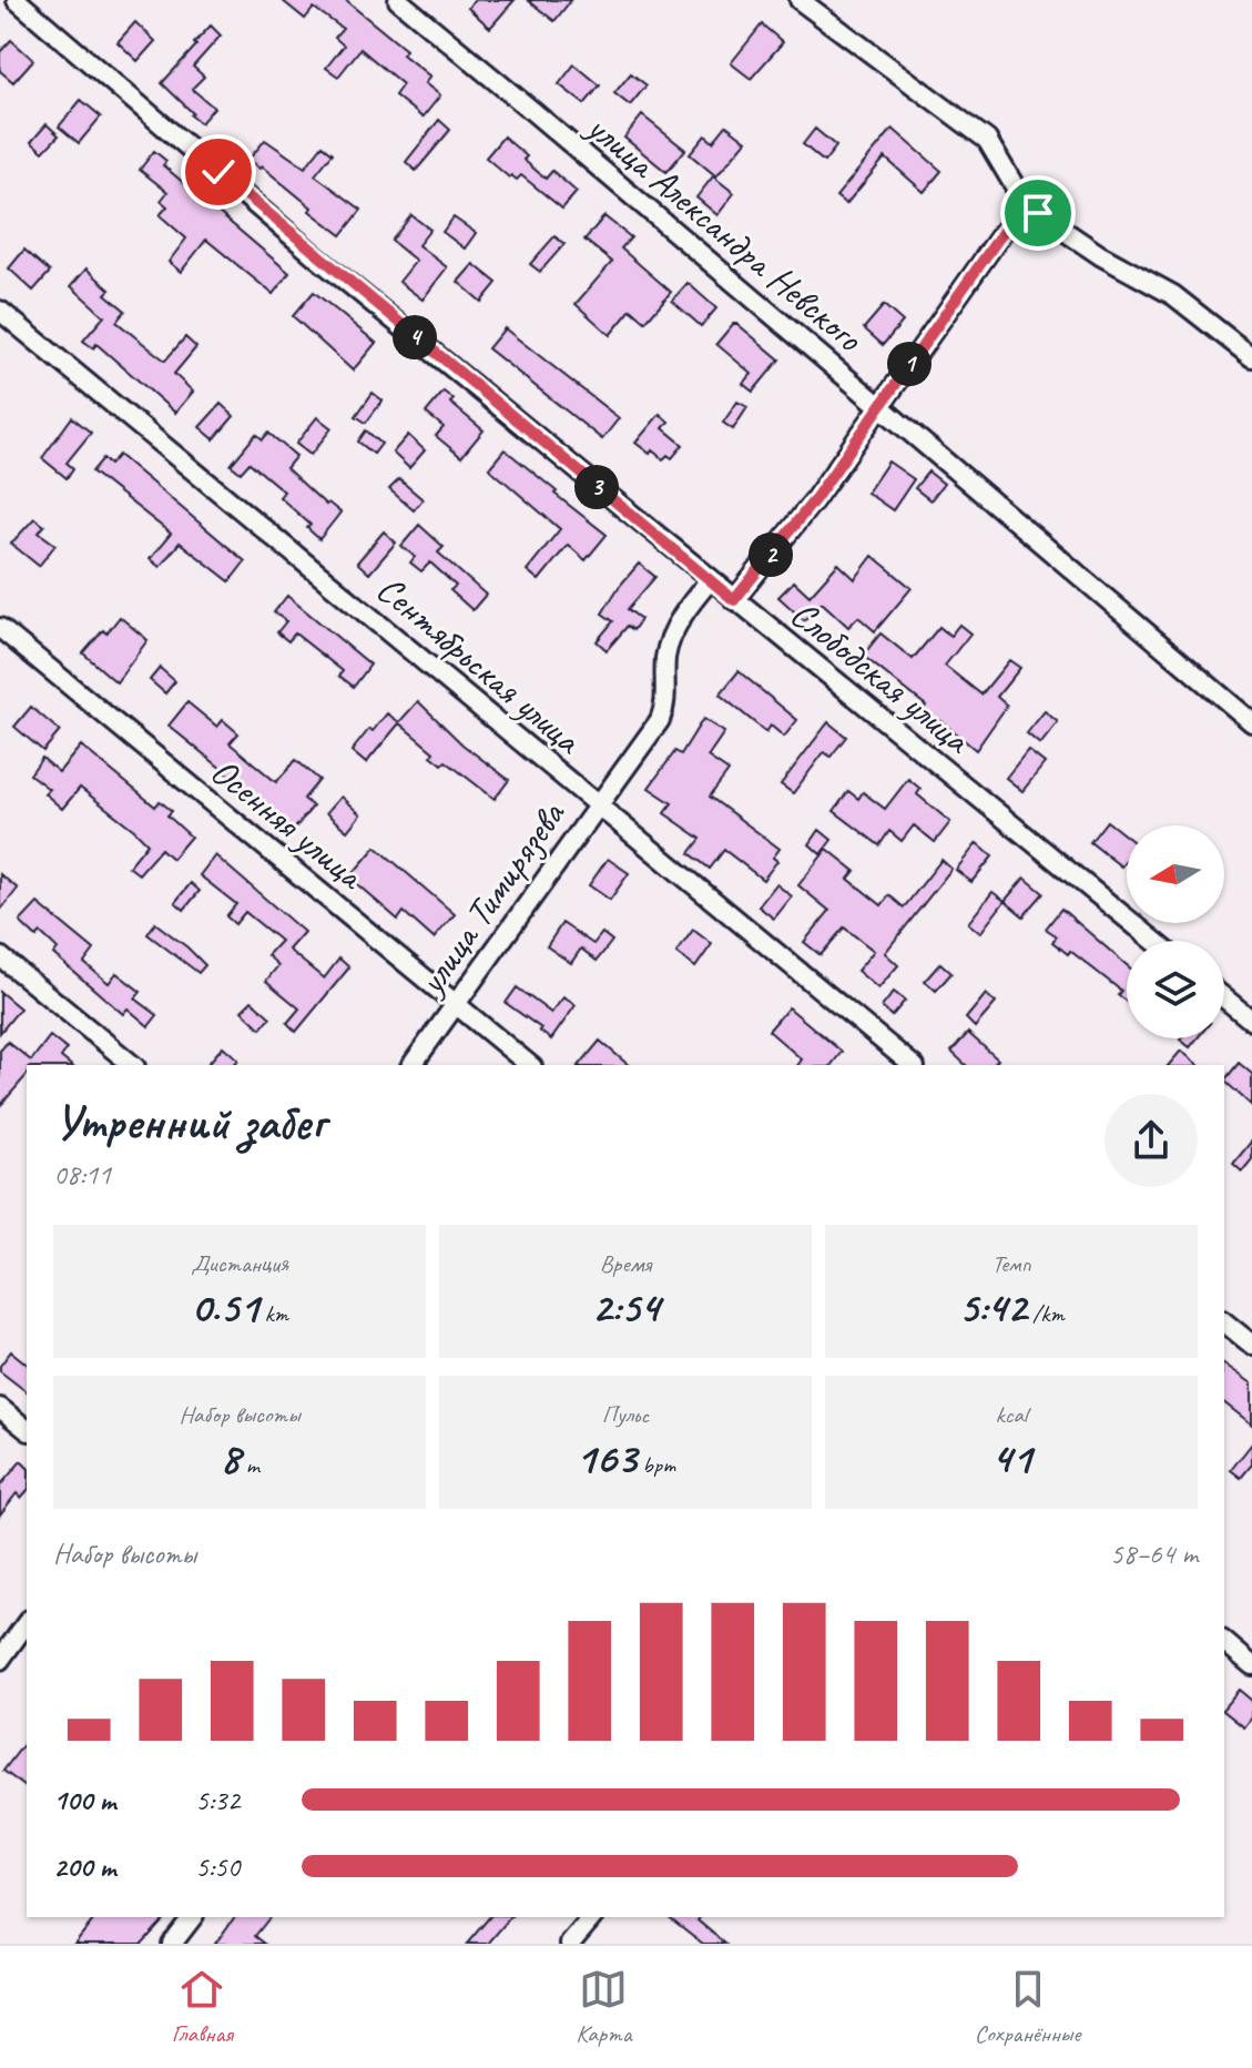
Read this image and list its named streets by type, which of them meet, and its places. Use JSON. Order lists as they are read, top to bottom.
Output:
{
  "streets": {
    "street": [
      "улица Александра Невского",
      "Сентябрьская улица",
      "Слободская улица",
      "Осенняя улица",
      "улица Тимирязева"
    ]
  },
  "crossings": [
    ["Сентябрьская улица", "улица Тимирязева"],
    ["Слободская улица", "улица Тимирязева"],
    ["Осенняя улица", "улица Тимирязева"]
  ],
  "north": "left",
  "page": {
    "pins": [
      "4",
      "1",
      "3",
      "2"
    ],
    "heading": ["Утренний забег", "08:11"],
    "stats": [
      ["Дистанция", "0.51 km"],
      ["Время", "2:54"],
      ["Темп", "5:42 /km"],
      ["Набор высоты", "8 m"],
      ["Пульс", "163 bpm"],
      ["kcal", "41"]
    ],
    "chart": ["Набор высоты", "58–64 m"],
    "list": [
      {
        "name": "100 m",
        "note": "5:32"
      },
      {
        "name": "200 m",
        "note": "5:50"
      }
    ],
    "tabs": ["Главная", "Карта", "Сохранённые"]
  }
}
